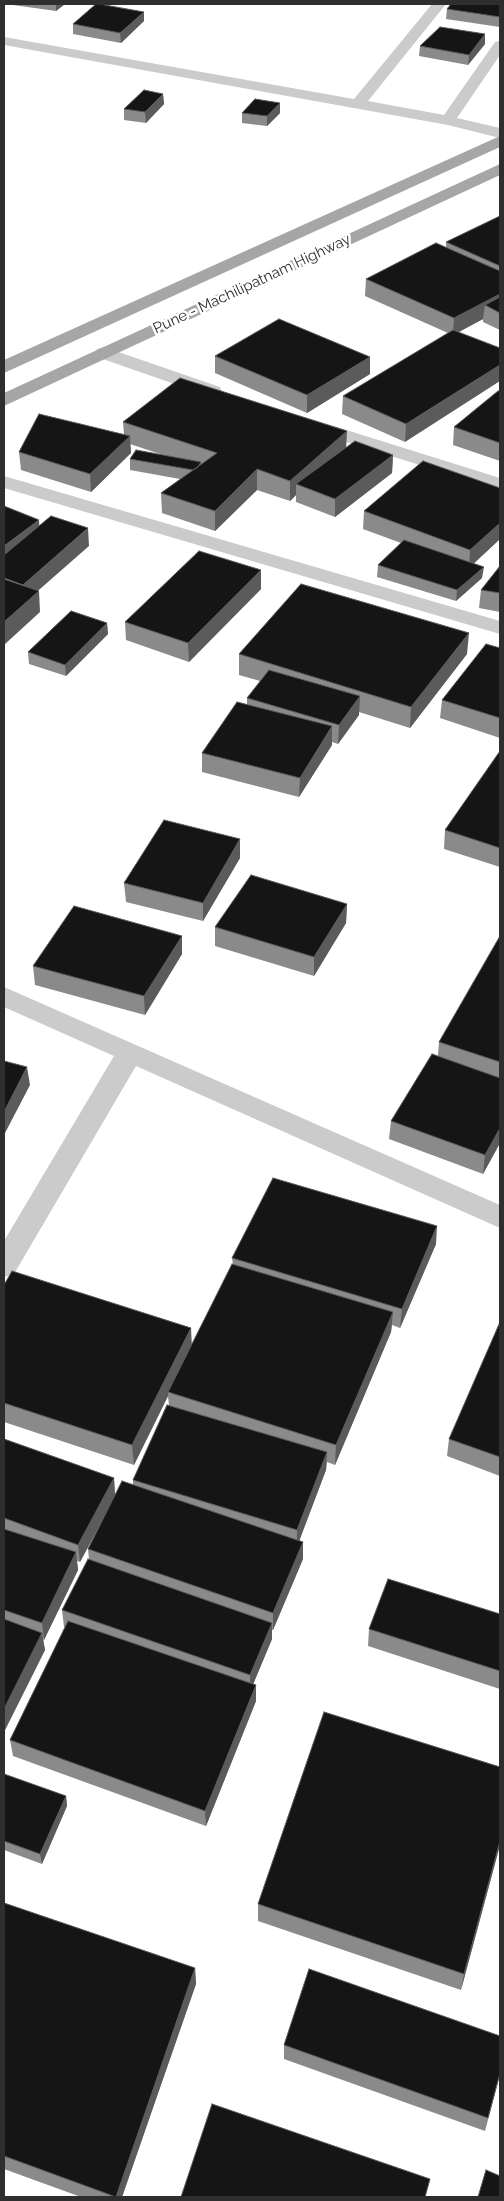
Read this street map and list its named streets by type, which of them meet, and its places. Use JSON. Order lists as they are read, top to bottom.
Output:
{
  "streets": {
    "main road": ["Pune - Machilipatnam Highway"]
  }
}
